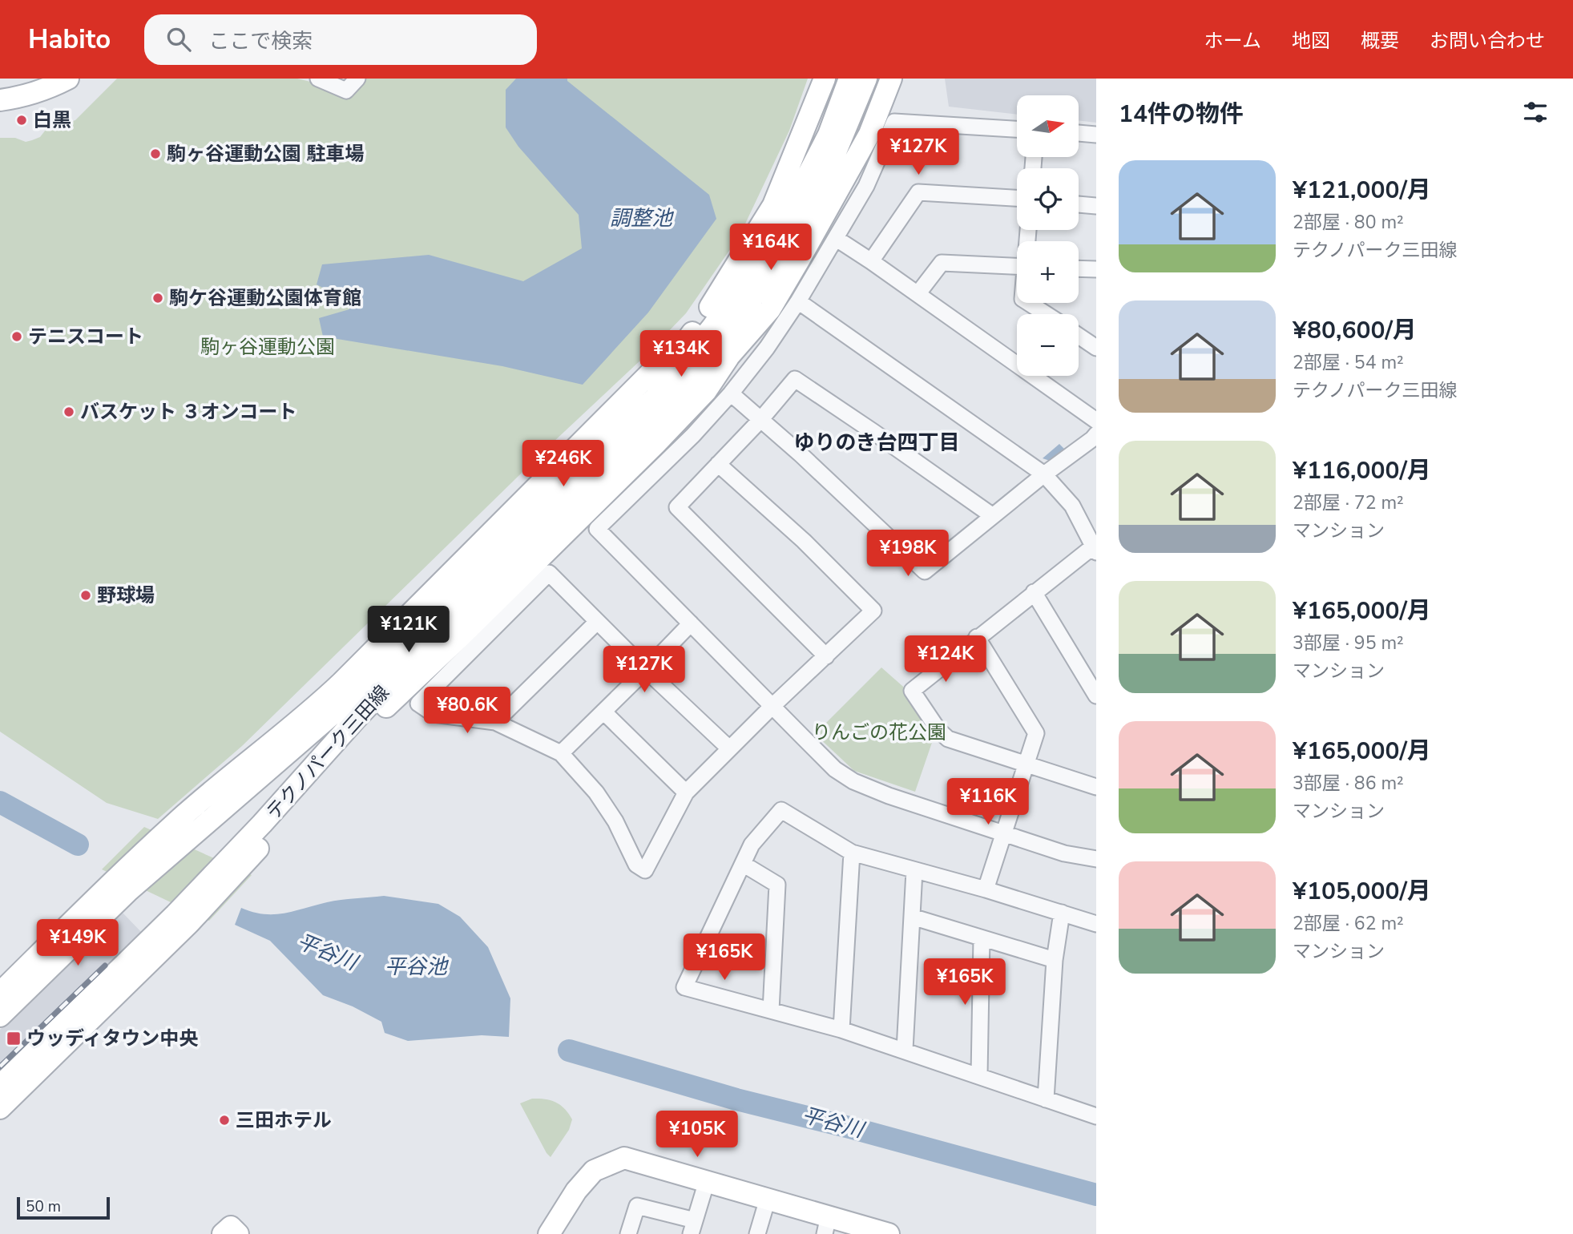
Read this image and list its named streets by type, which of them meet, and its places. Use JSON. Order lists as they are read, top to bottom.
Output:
{
  "streets": {
    "main road": ["テクノパーク三田線"]
  },
  "districts": ["ゆりのき台四丁目"],
  "water": ["調整池", "平谷川", "平谷池"],
  "parks": ["駒ヶ谷運動公園", "りんごの花公園"],
  "places": {
    "other": [
      "白黒",
      "駒ヶ谷運動公園 駐車場",
      "駒ケ谷運動公園体育館",
      "テニスコート",
      "バスケット ３オンコート",
      "野球場",
      "三田ホテル"
    ],
    "transit": ["ウッディタウン中央"]
  },
  "scale_bar": "50 m",
  "north": "right",
  "page": {
    "header": "Habito",
    "search": "ここで検索",
    "nav": [
      "ホーム",
      "地図",
      "概要",
      "お問い合わせ"
    ],
    "heading": "14件の物件",
    "map_buttons": ["+", "−"],
    "price": [
      "¥127K",
      "¥164K",
      "¥134K",
      "¥246K",
      "¥198K",
      "¥121K",
      "¥124K",
      "¥127K",
      "¥80.6K",
      "¥116K",
      "¥149K",
      "¥165K",
      "¥165K",
      "¥105K"
    ],
    "list": [
      {
        "name": "¥121,000/月",
        "note": "2部屋 · 80 m² · テクノパーク三田線"
      },
      {
        "name": "¥80,600/月",
        "note": "2部屋 · 54 m² · テクノパーク三田線"
      },
      {
        "name": "¥116,000/月",
        "note": "2部屋 · 72 m² · マンション"
      },
      {
        "name": "¥165,000/月",
        "note": "3部屋 · 95 m² · マンション"
      },
      {
        "name": "¥165,000/月",
        "note": "3部屋 · 86 m² · マンション"
      },
      {
        "name": "¥105,000/月",
        "note": "2部屋 · 62 m² · マンション"
      }
    ],
    "scale": "50 m"
  }
}
